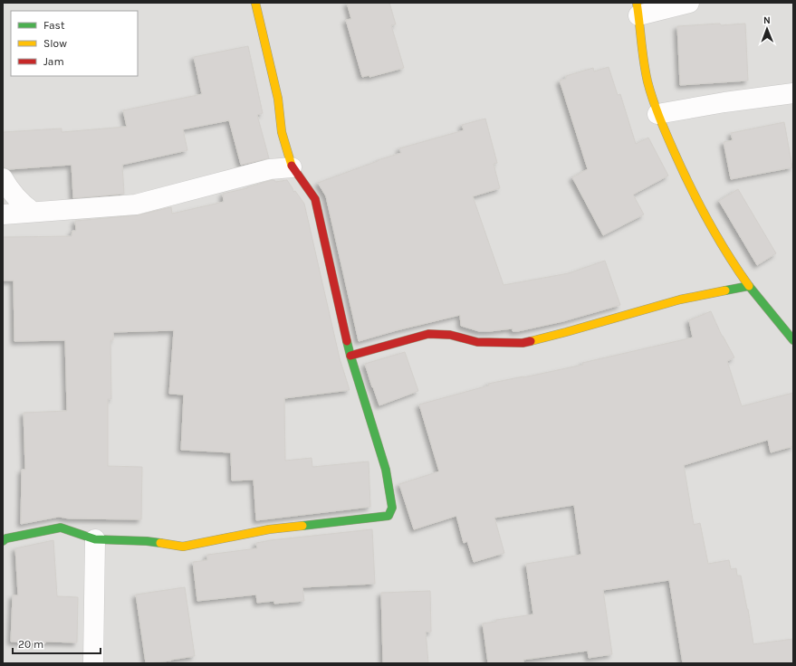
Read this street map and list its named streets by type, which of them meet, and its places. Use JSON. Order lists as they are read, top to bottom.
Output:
{
  "legend": ["Fast", "Slow", "Jam"],
  "scale_bar": "20 m",
  "north": "top"
}
